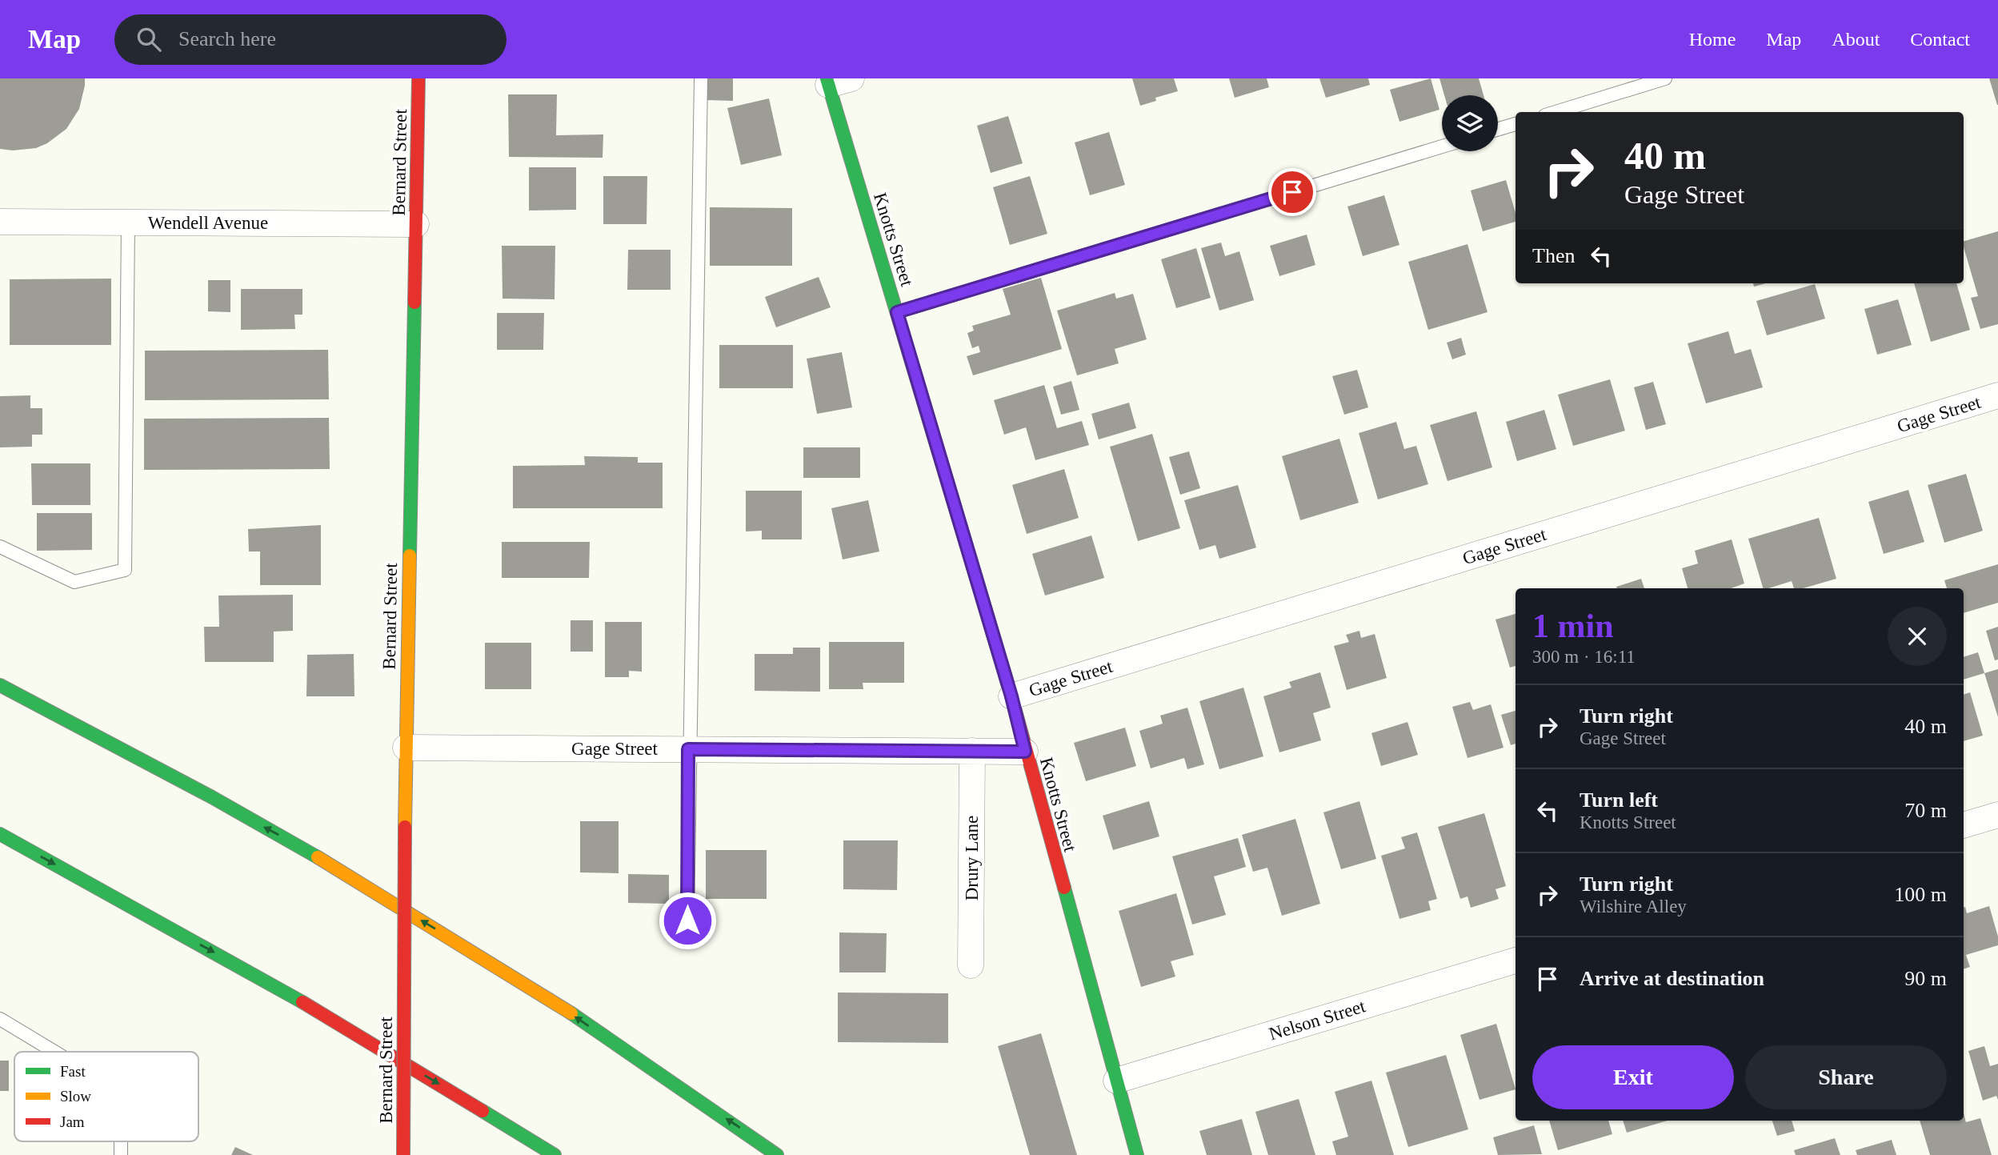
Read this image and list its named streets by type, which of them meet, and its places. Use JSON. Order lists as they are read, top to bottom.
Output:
{
  "streets": {
    "main road": ["Bernard Street", "Knotts Street"],
    "street": [
      "Wendell Avenue",
      "Gage Street",
      "Drury Lane",
      "Nelson Street"
    ]
  },
  "crossings": [
    ["Bernard Street", "Wendell Avenue"],
    ["Bernard Street", "Gage Street"],
    ["Knotts Street", "Gage Street"],
    ["Knotts Street", "Nelson Street"],
    ["Gage Street", "Drury Lane"]
  ],
  "legend": ["Fast", "Slow", "Jam"],
  "page": {
    "header": "Map",
    "search": "Search here",
    "nav": [
      "Home",
      "Map",
      "About",
      "Contact"
    ],
    "turn": ["40 m", "Gage Street"],
    "then": "Then",
    "heading": ["1 min", "300 m · 16:11"],
    "list": [
      {
        "name": "Turn right",
        "note": "Gage Street",
        "value": "40 m"
      },
      {
        "name": "Turn left",
        "note": "Knotts Street",
        "value": "70 m"
      },
      {
        "name": "Turn right",
        "note": "Wilshire Alley",
        "value": "100 m"
      },
      {
        "name": "Arrive at destination",
        "value": "90 m"
      }
    ],
    "buttons": ["Exit", "Share"]
  }
}
